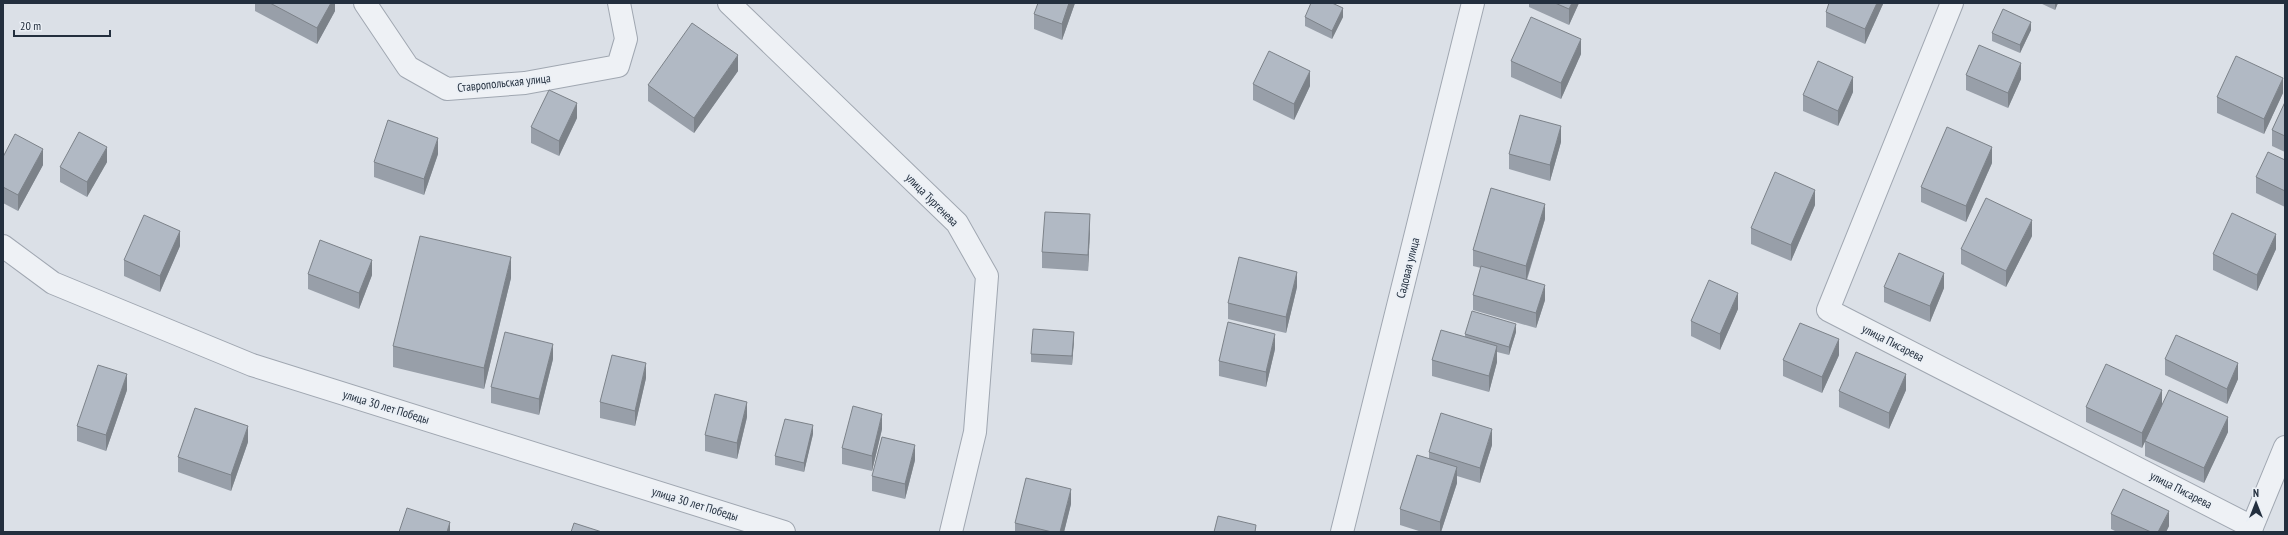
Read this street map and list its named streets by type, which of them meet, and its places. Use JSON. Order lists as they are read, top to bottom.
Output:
{
  "streets": {
    "street": [
      "Ставропольская улица",
      "улица Тургенева",
      "Садовая улица",
      "улица Писарева",
      "улица 30 лет Победы"
    ]
  },
  "scale_bar": "20 m",
  "north": "top"
}
